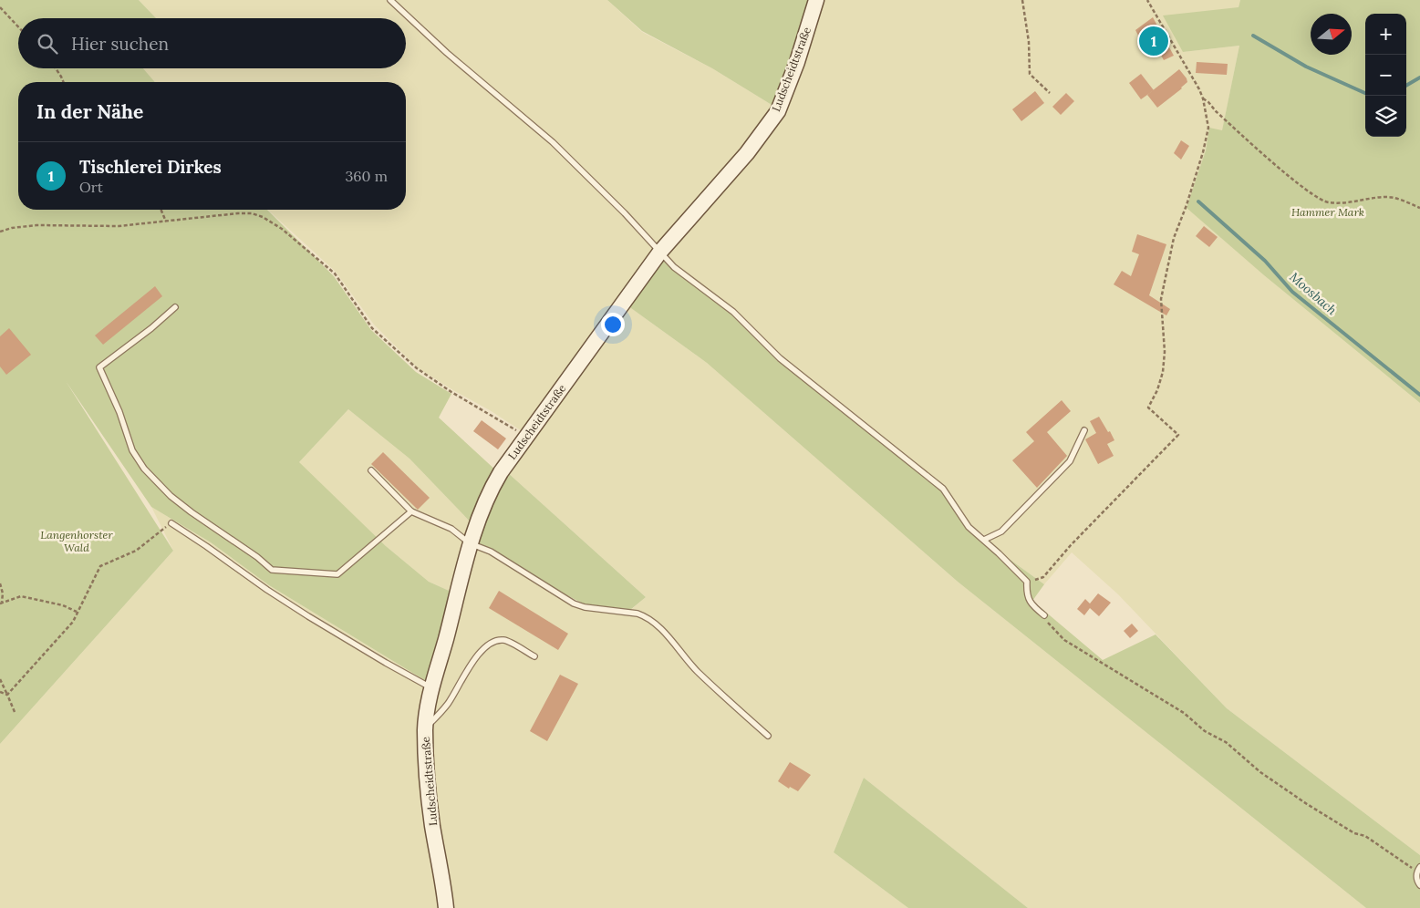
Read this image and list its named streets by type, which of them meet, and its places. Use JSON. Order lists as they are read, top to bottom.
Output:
{
  "streets": {
    "street": ["Ludscheidtstraße"]
  },
  "water": ["Moosbach"],
  "parks": ["Hammer Mark", "Langenhorster Wald"],
  "north": "right",
  "page": {
    "map_buttons": ["+", "−"],
    "search": "Hier suchen",
    "pins": "1",
    "heading": "In der Nähe",
    "list": [
      {
        "mark": "1",
        "name": "Tischlerei Dirkes",
        "note": "Ort",
        "value": "360 m"
      }
    ]
  }
}
